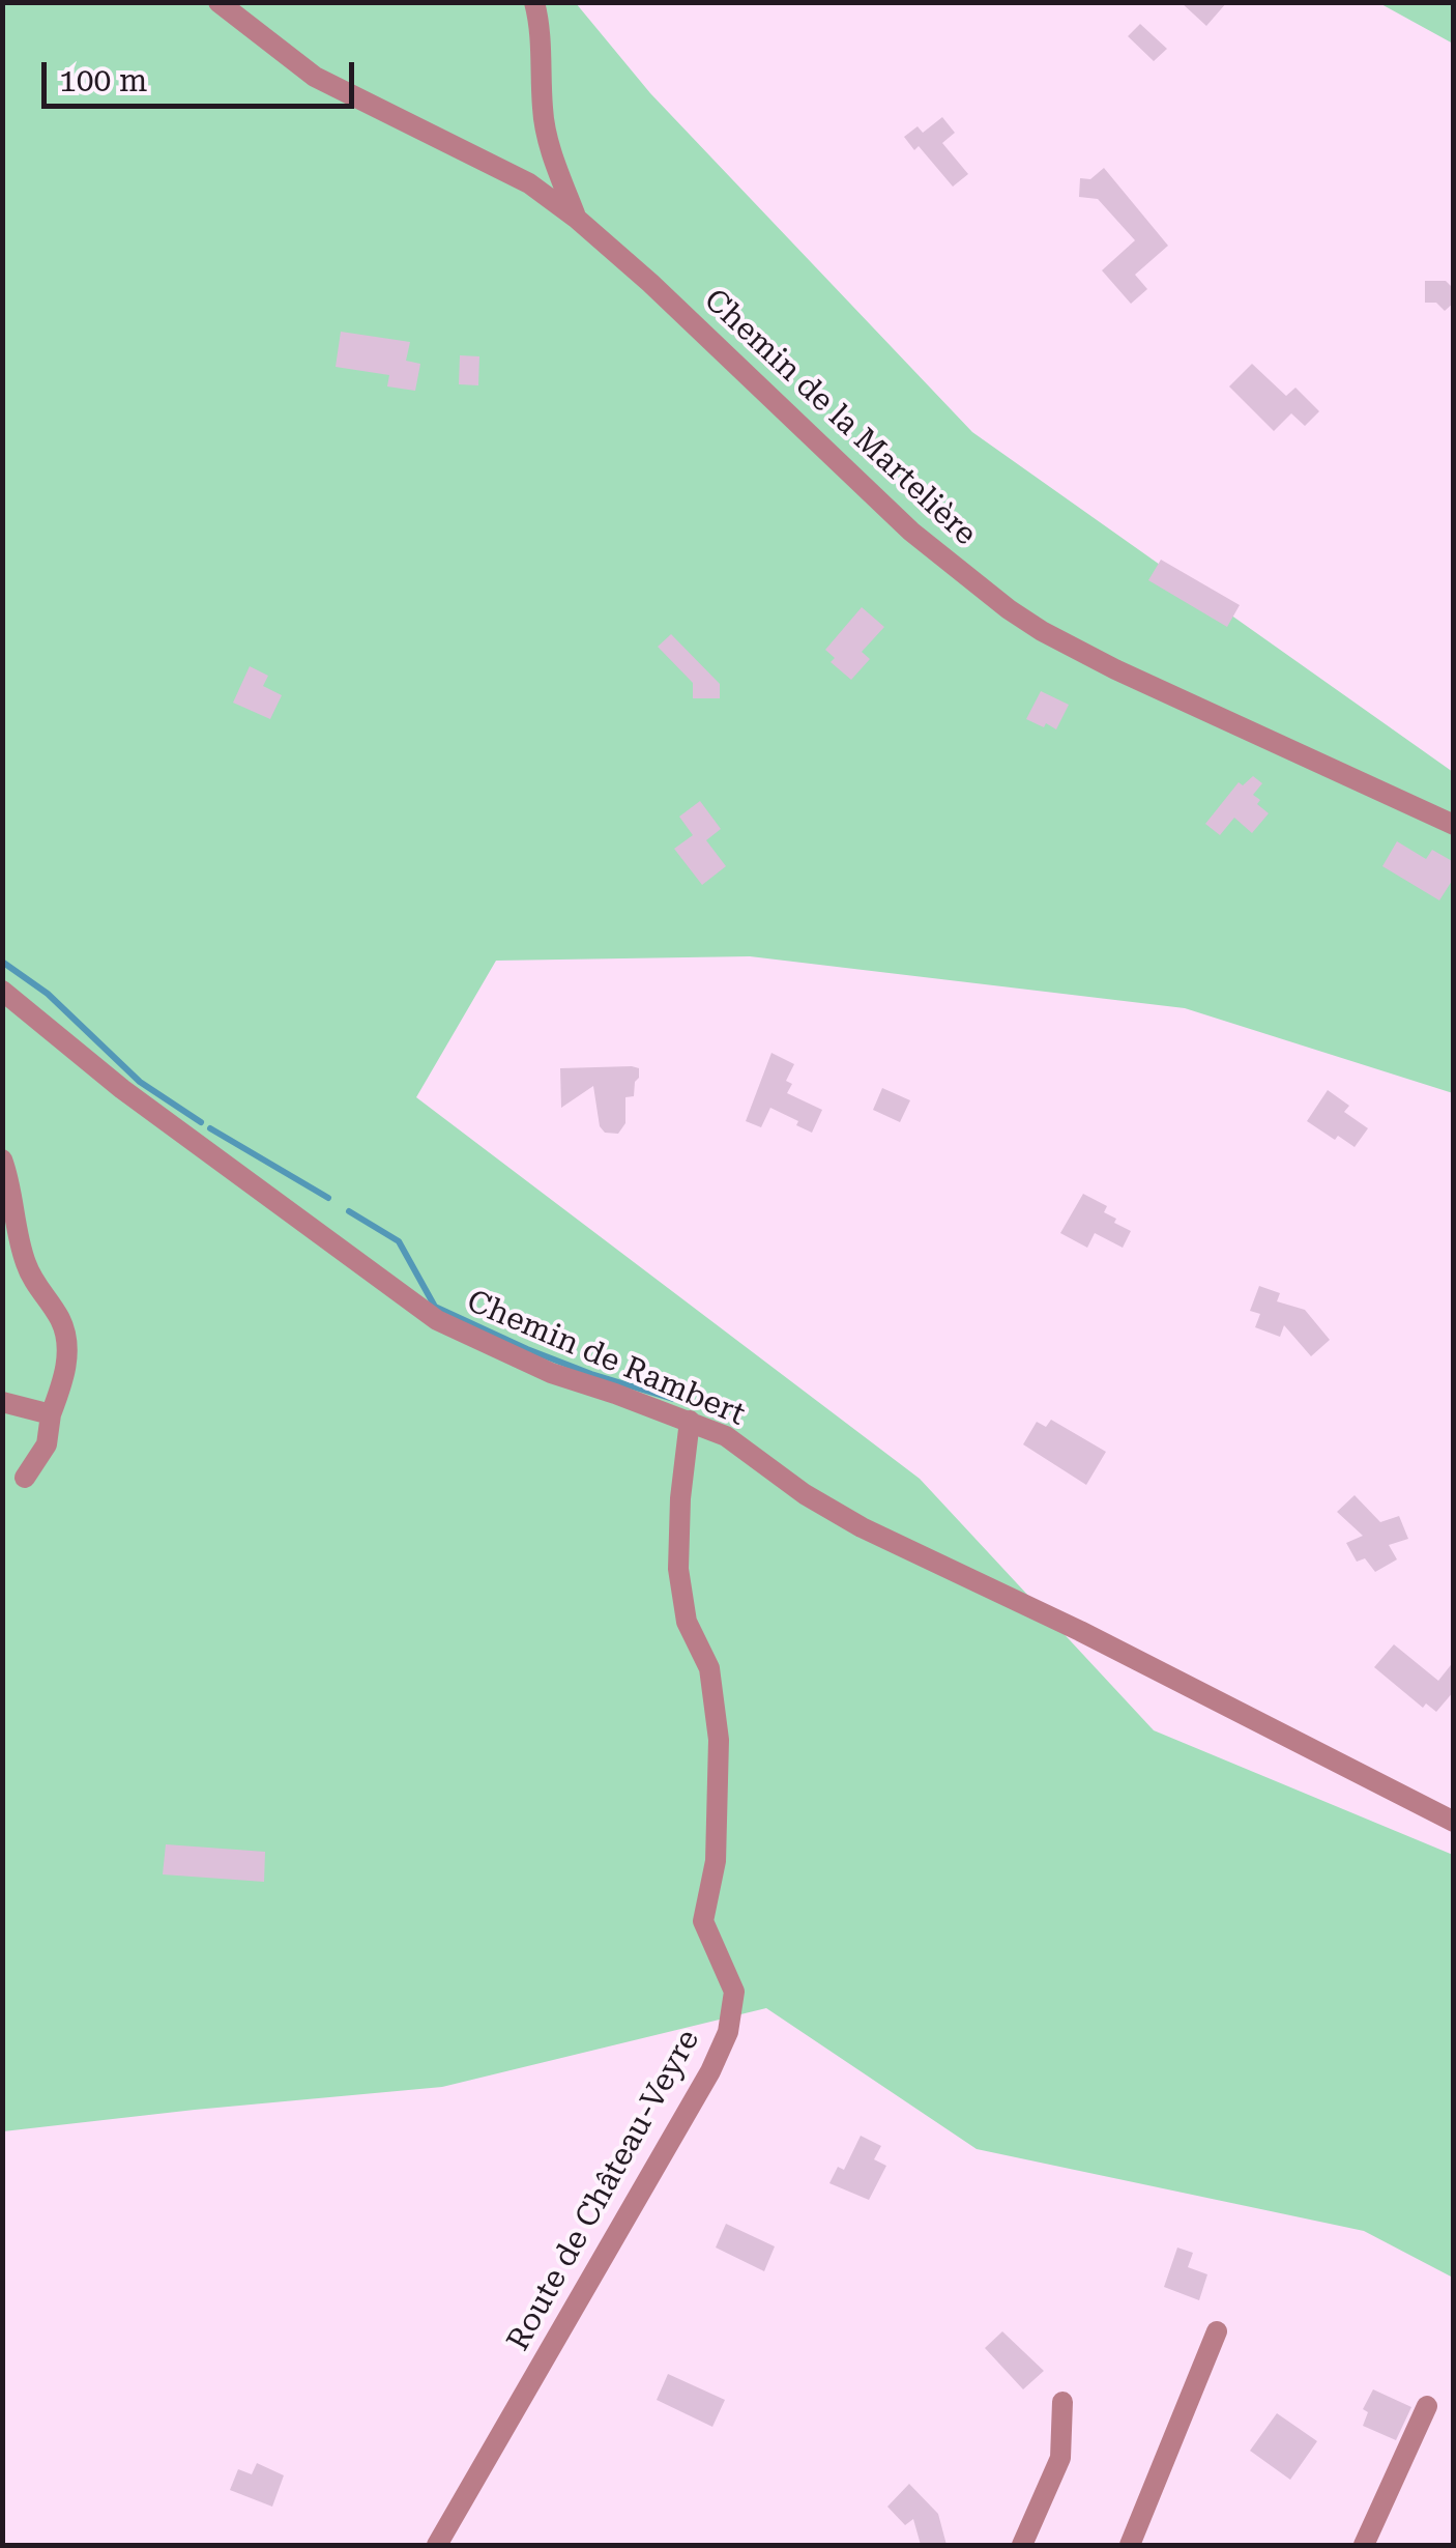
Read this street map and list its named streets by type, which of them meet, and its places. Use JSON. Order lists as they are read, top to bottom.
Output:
{
  "streets": {
    "street": ["Chemin de la Martelière", "Chemin de Rambert", "Route de Château-Veyre"]
  },
  "crossings": [
    ["Chemin de Rambert", "Route de Château-Veyre"]
  ],
  "scale_bar": "100 m"
}
